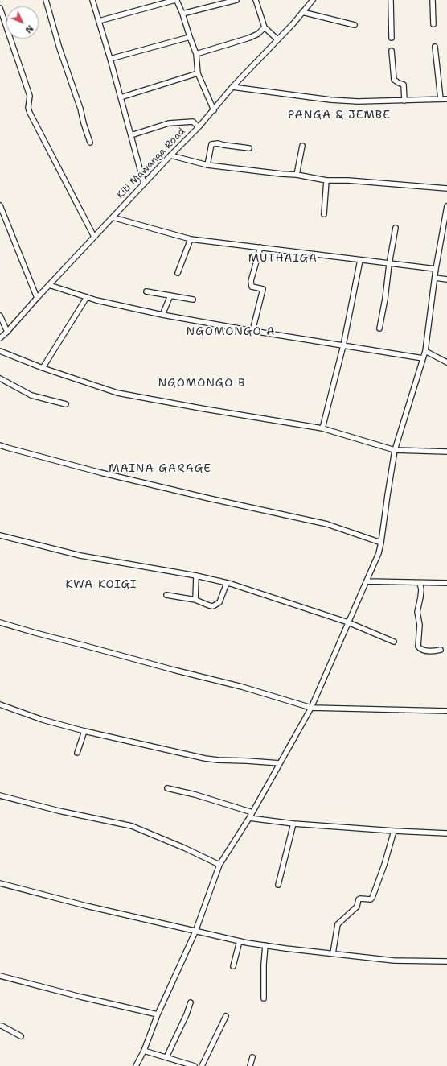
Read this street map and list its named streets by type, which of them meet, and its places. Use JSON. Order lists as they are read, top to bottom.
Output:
{
  "streets": {
    "street": ["Kiti Mawanga Road"]
  },
  "districts": [
    "PANGA & JEMBE",
    "MUTHAIGA",
    "NGOMONGO A",
    "NGOMONGO B",
    "MAINA GARAGE",
    "KWA KOIGI"
  ],
  "north": "bottom right"
}
